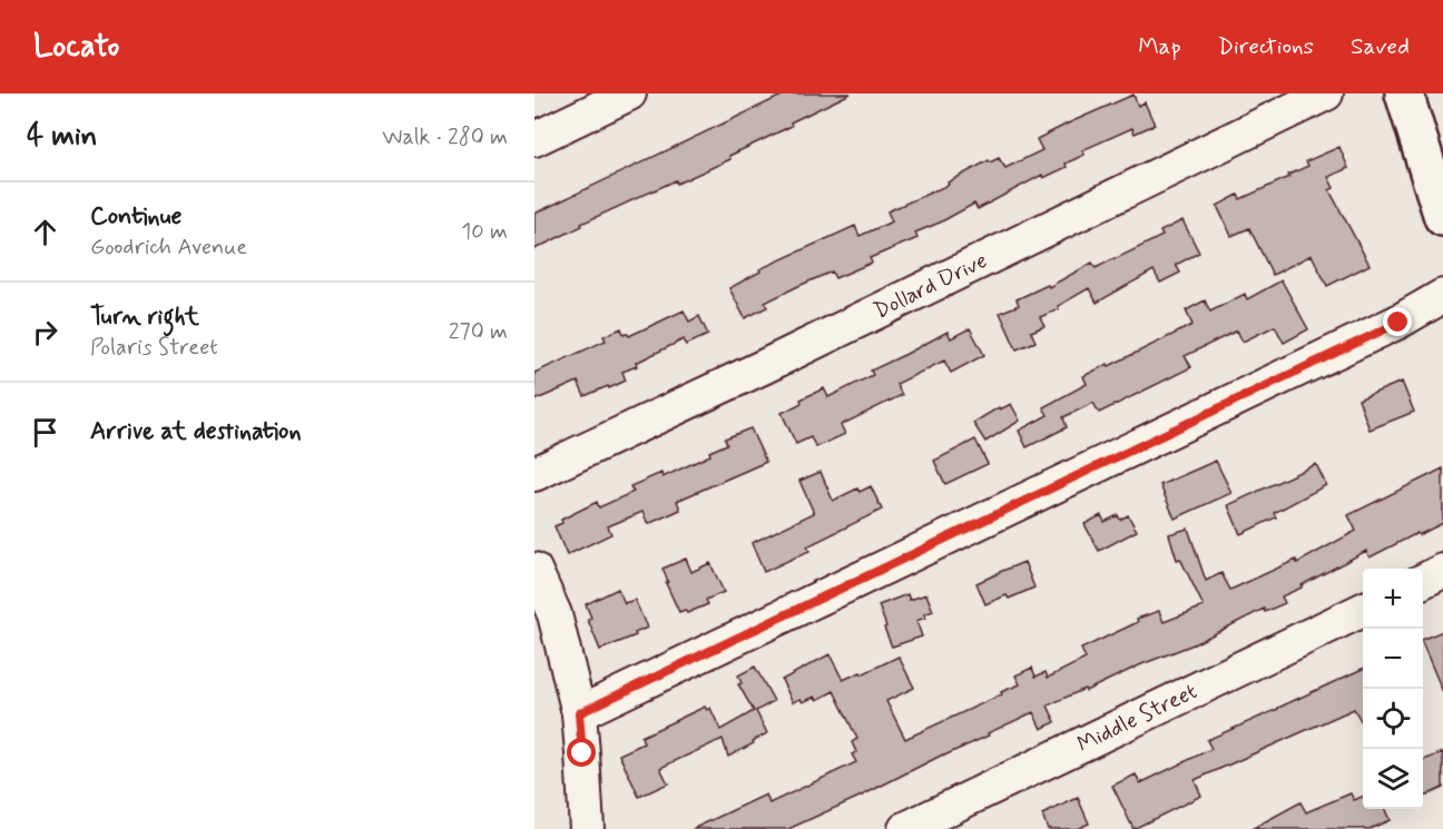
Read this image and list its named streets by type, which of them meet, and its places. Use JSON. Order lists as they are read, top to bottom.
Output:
{
  "streets": {
    "street": ["Dollard Drive", "Middle Street"]
  },
  "page": {
    "header": "Locato",
    "nav": ["Map", "Directions", "Saved"],
    "heading": ["4 min", "Walk · 280 m"],
    "list": [
      ["Continue", "Goodrich Avenue", "10 m"],
      ["Turn right", "Polaris Street", "270 m"],
      "Arrive at destination"
    ],
    "map_buttons": ["+", "−"]
  }
}
